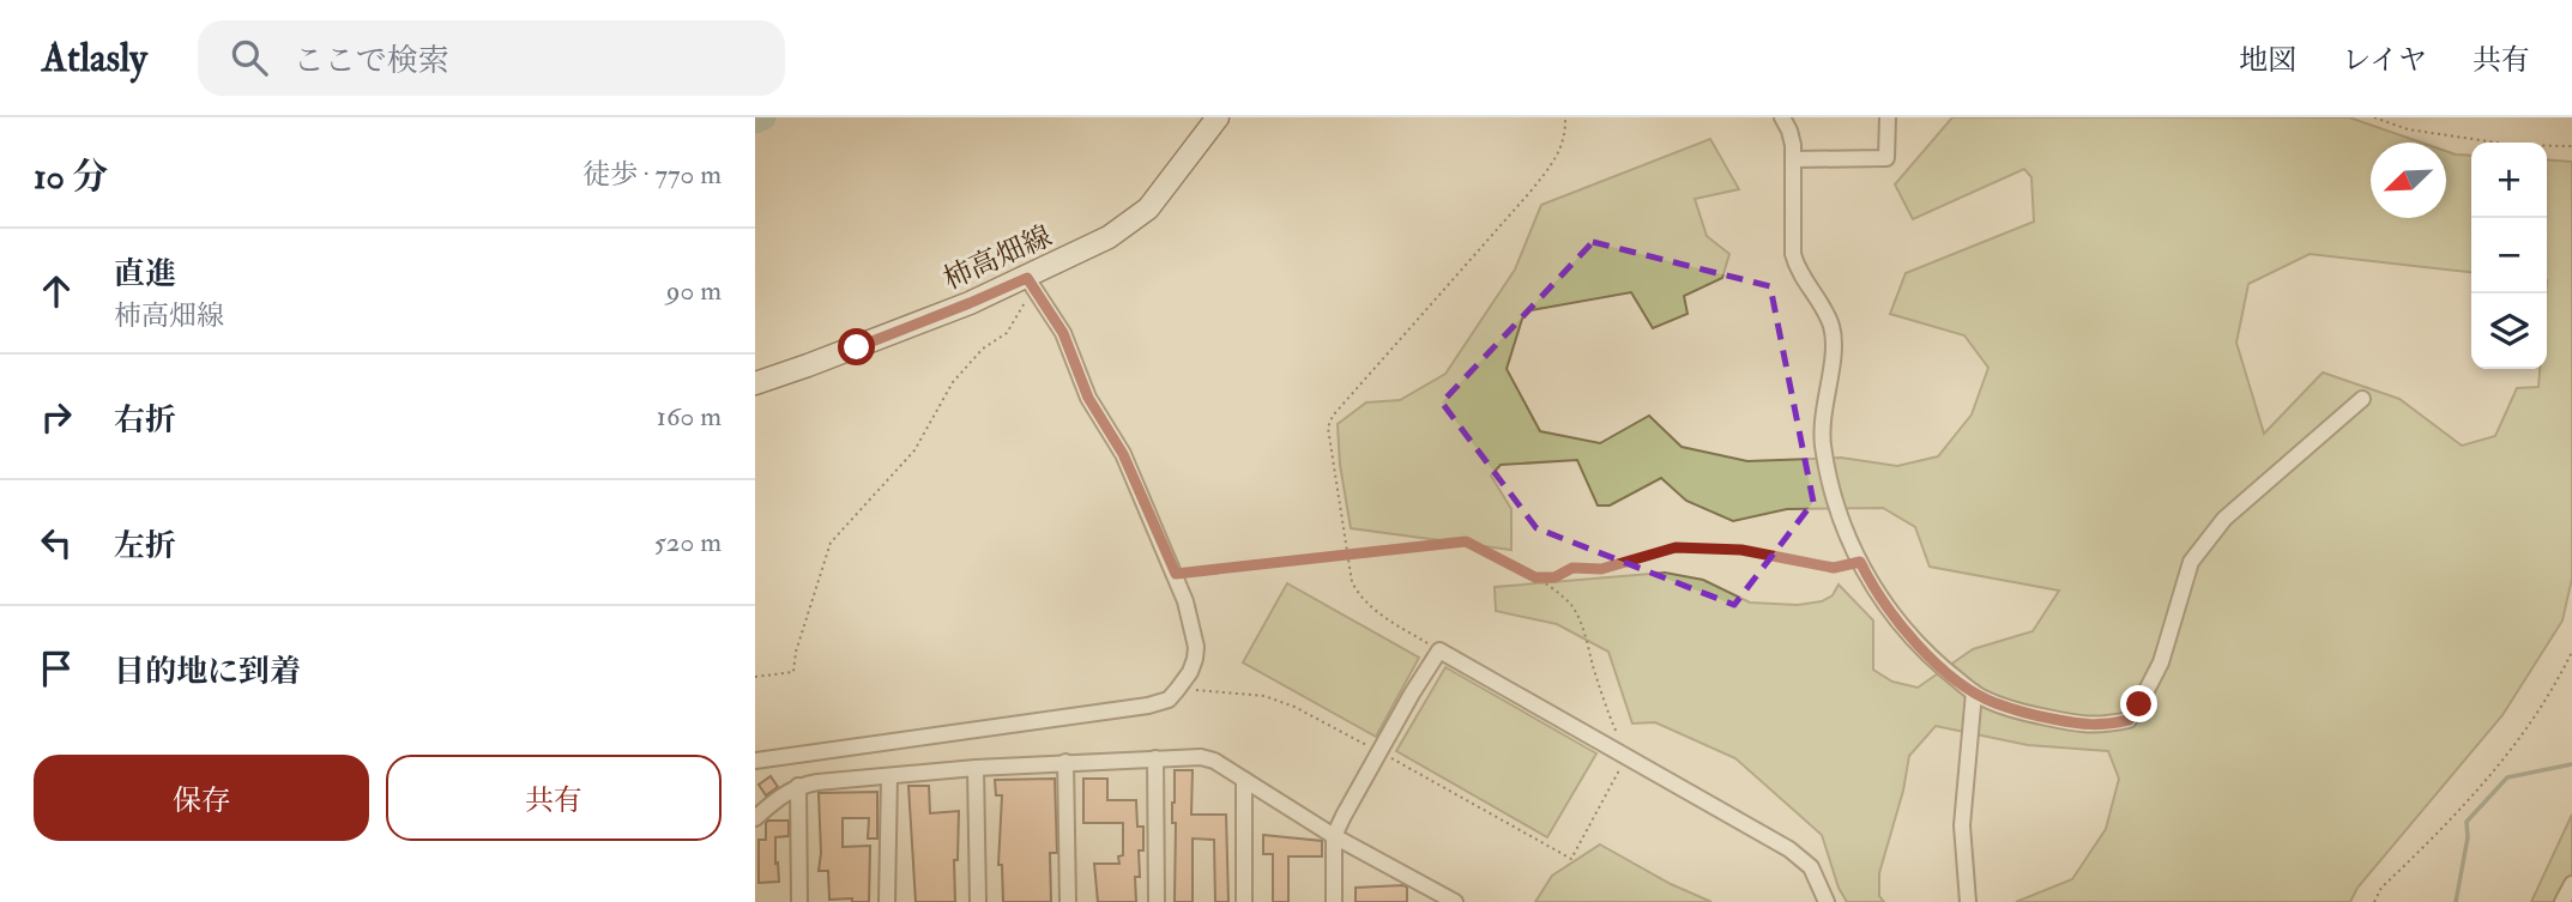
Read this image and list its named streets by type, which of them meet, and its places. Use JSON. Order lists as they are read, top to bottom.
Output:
{
  "streets": {
    "main road": ["柿高畑線"]
  },
  "north": "bottom left",
  "page": {
    "header": "Atlasly",
    "search": "ここで検索",
    "nav": ["地図", "レイヤ", "共有"],
    "heading": ["10 分", "徒歩 · 770 m"],
    "map_buttons": ["+", "−"],
    "list": [
      ["直進", "柿高畑線", "90 m"],
      ["右折", "160 m"],
      ["左折", "520 m"],
      "目的地に到着"
    ],
    "buttons": ["保存", "共有"]
  }
}
